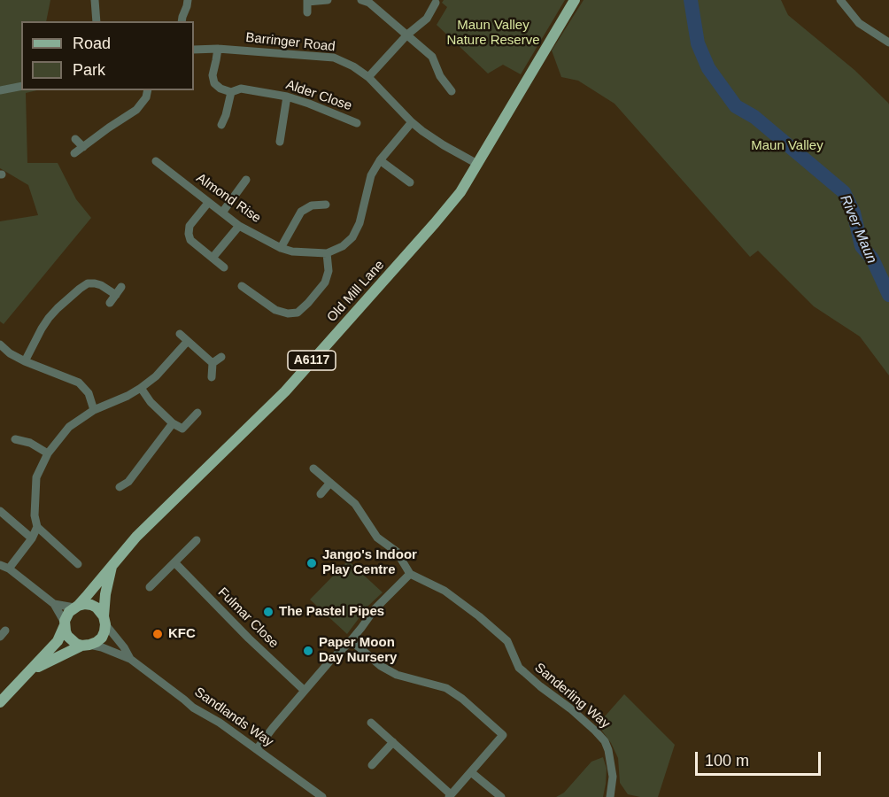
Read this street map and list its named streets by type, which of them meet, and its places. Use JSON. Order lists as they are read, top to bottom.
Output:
{
  "streets": {
    "main road": ["Old Mill Lane", "A6117"],
    "street": [
      "Barringer Road",
      "Alder Close",
      "Almond Rise",
      "Fulmar Close",
      "Sanderling Way",
      "Sandlands Way"
    ]
  },
  "crossings": [
    ["Barringer Road", "Old Mill Lane"]
  ],
  "water": ["River Maun"],
  "parks": ["Maun Valley Nature Reserve", "Maun Valley"],
  "places": [
    "Jango's Indoor Play Centre",
    "The Pastel Pipes",
    "KFC",
    "Paper Moon Day Nursery"
  ],
  "legend": ["Road", "Park"],
  "scale_bar": "100 m"
}
